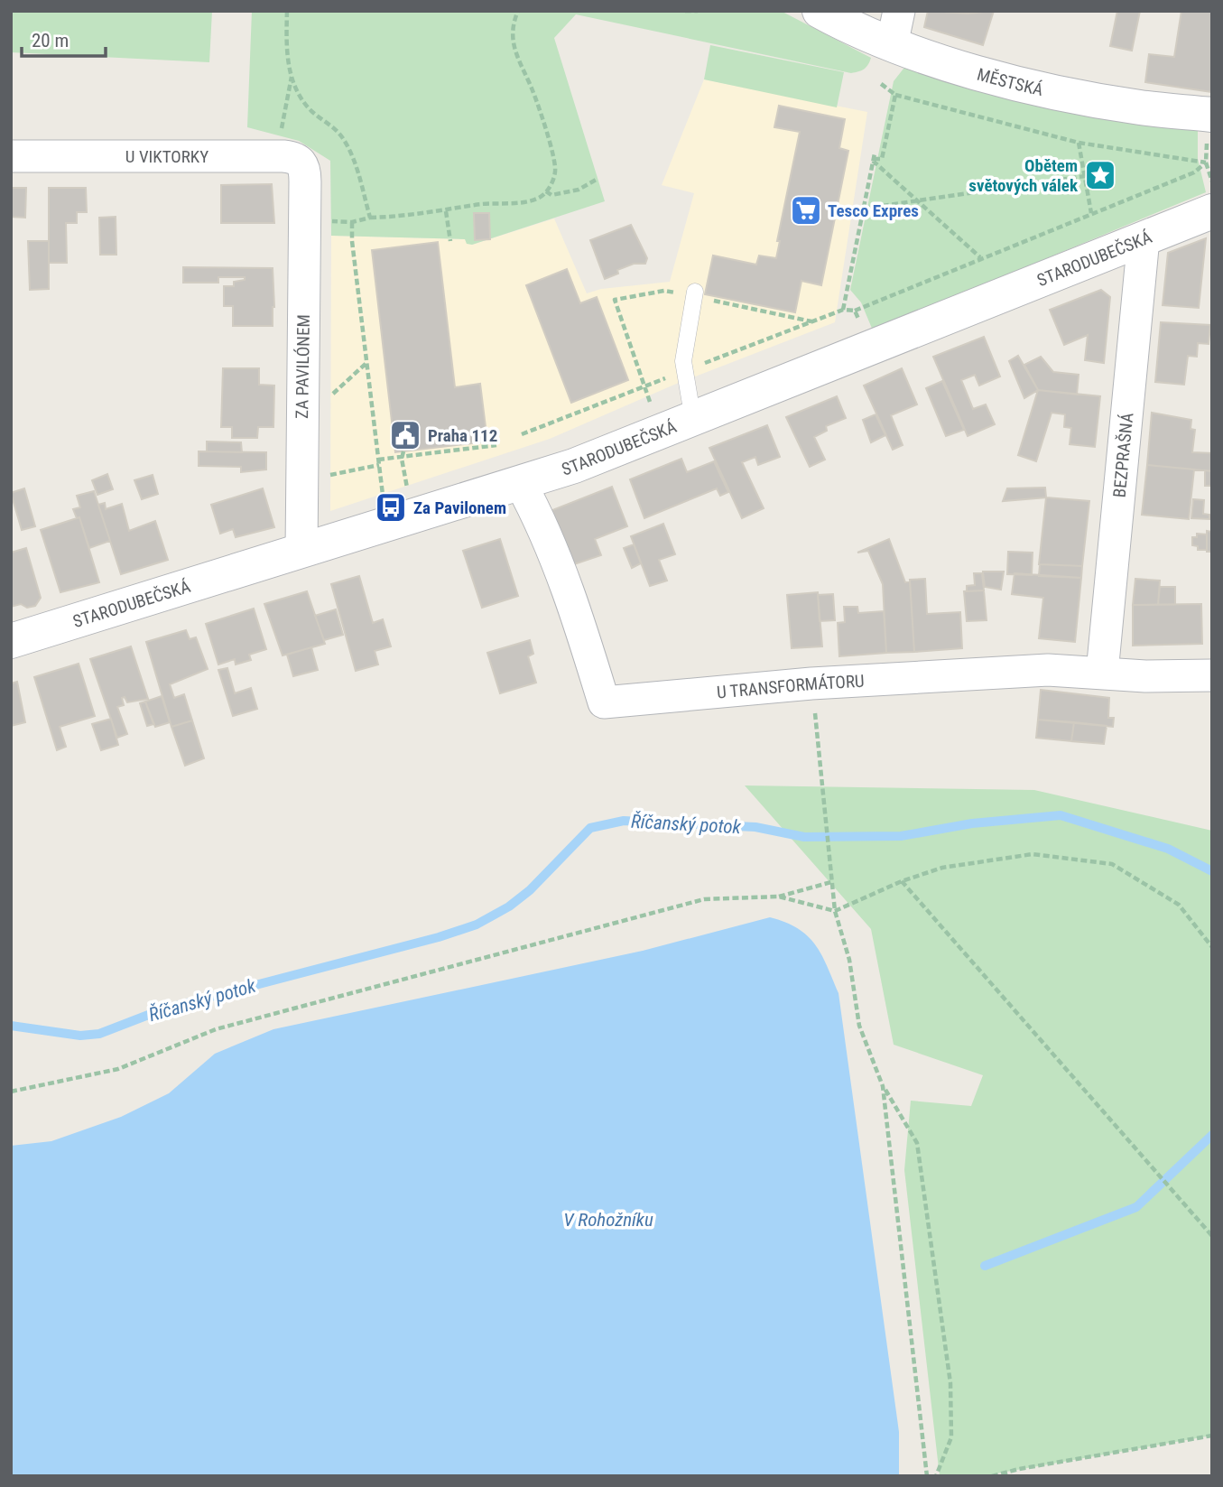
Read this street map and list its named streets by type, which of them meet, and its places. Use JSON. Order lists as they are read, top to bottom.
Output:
{
  "streets": {
    "street": [
      "MĚSTSKÁ",
      "U VIKTORKY",
      "STARODUBEČSKÁ",
      "ZA PAVILÓNEM",
      "BEZPRAŠNÁ",
      "U TRANSFORMÁTORU"
    ]
  },
  "crossings": [
    ["U VIKTORKY", "ZA PAVILÓNEM"],
    ["STARODUBEČSKÁ", "ZA PAVILÓNEM"],
    ["STARODUBEČSKÁ", "BEZPRAŠNÁ"],
    ["STARODUBEČSKÁ", "U TRANSFORMÁTORU"],
    ["BEZPRAŠNÁ", "U TRANSFORMÁTORU"]
  ],
  "water": ["Říčanský potok", "V Rohožníku"],
  "places": {
    "place": ["Obětem světových válek"],
    "supermarket": ["Tesco Expres"],
    "public building": ["Praha 112"],
    "bus stop": ["Za Pavilonem"]
  },
  "scale_bar": "20 m"
}
